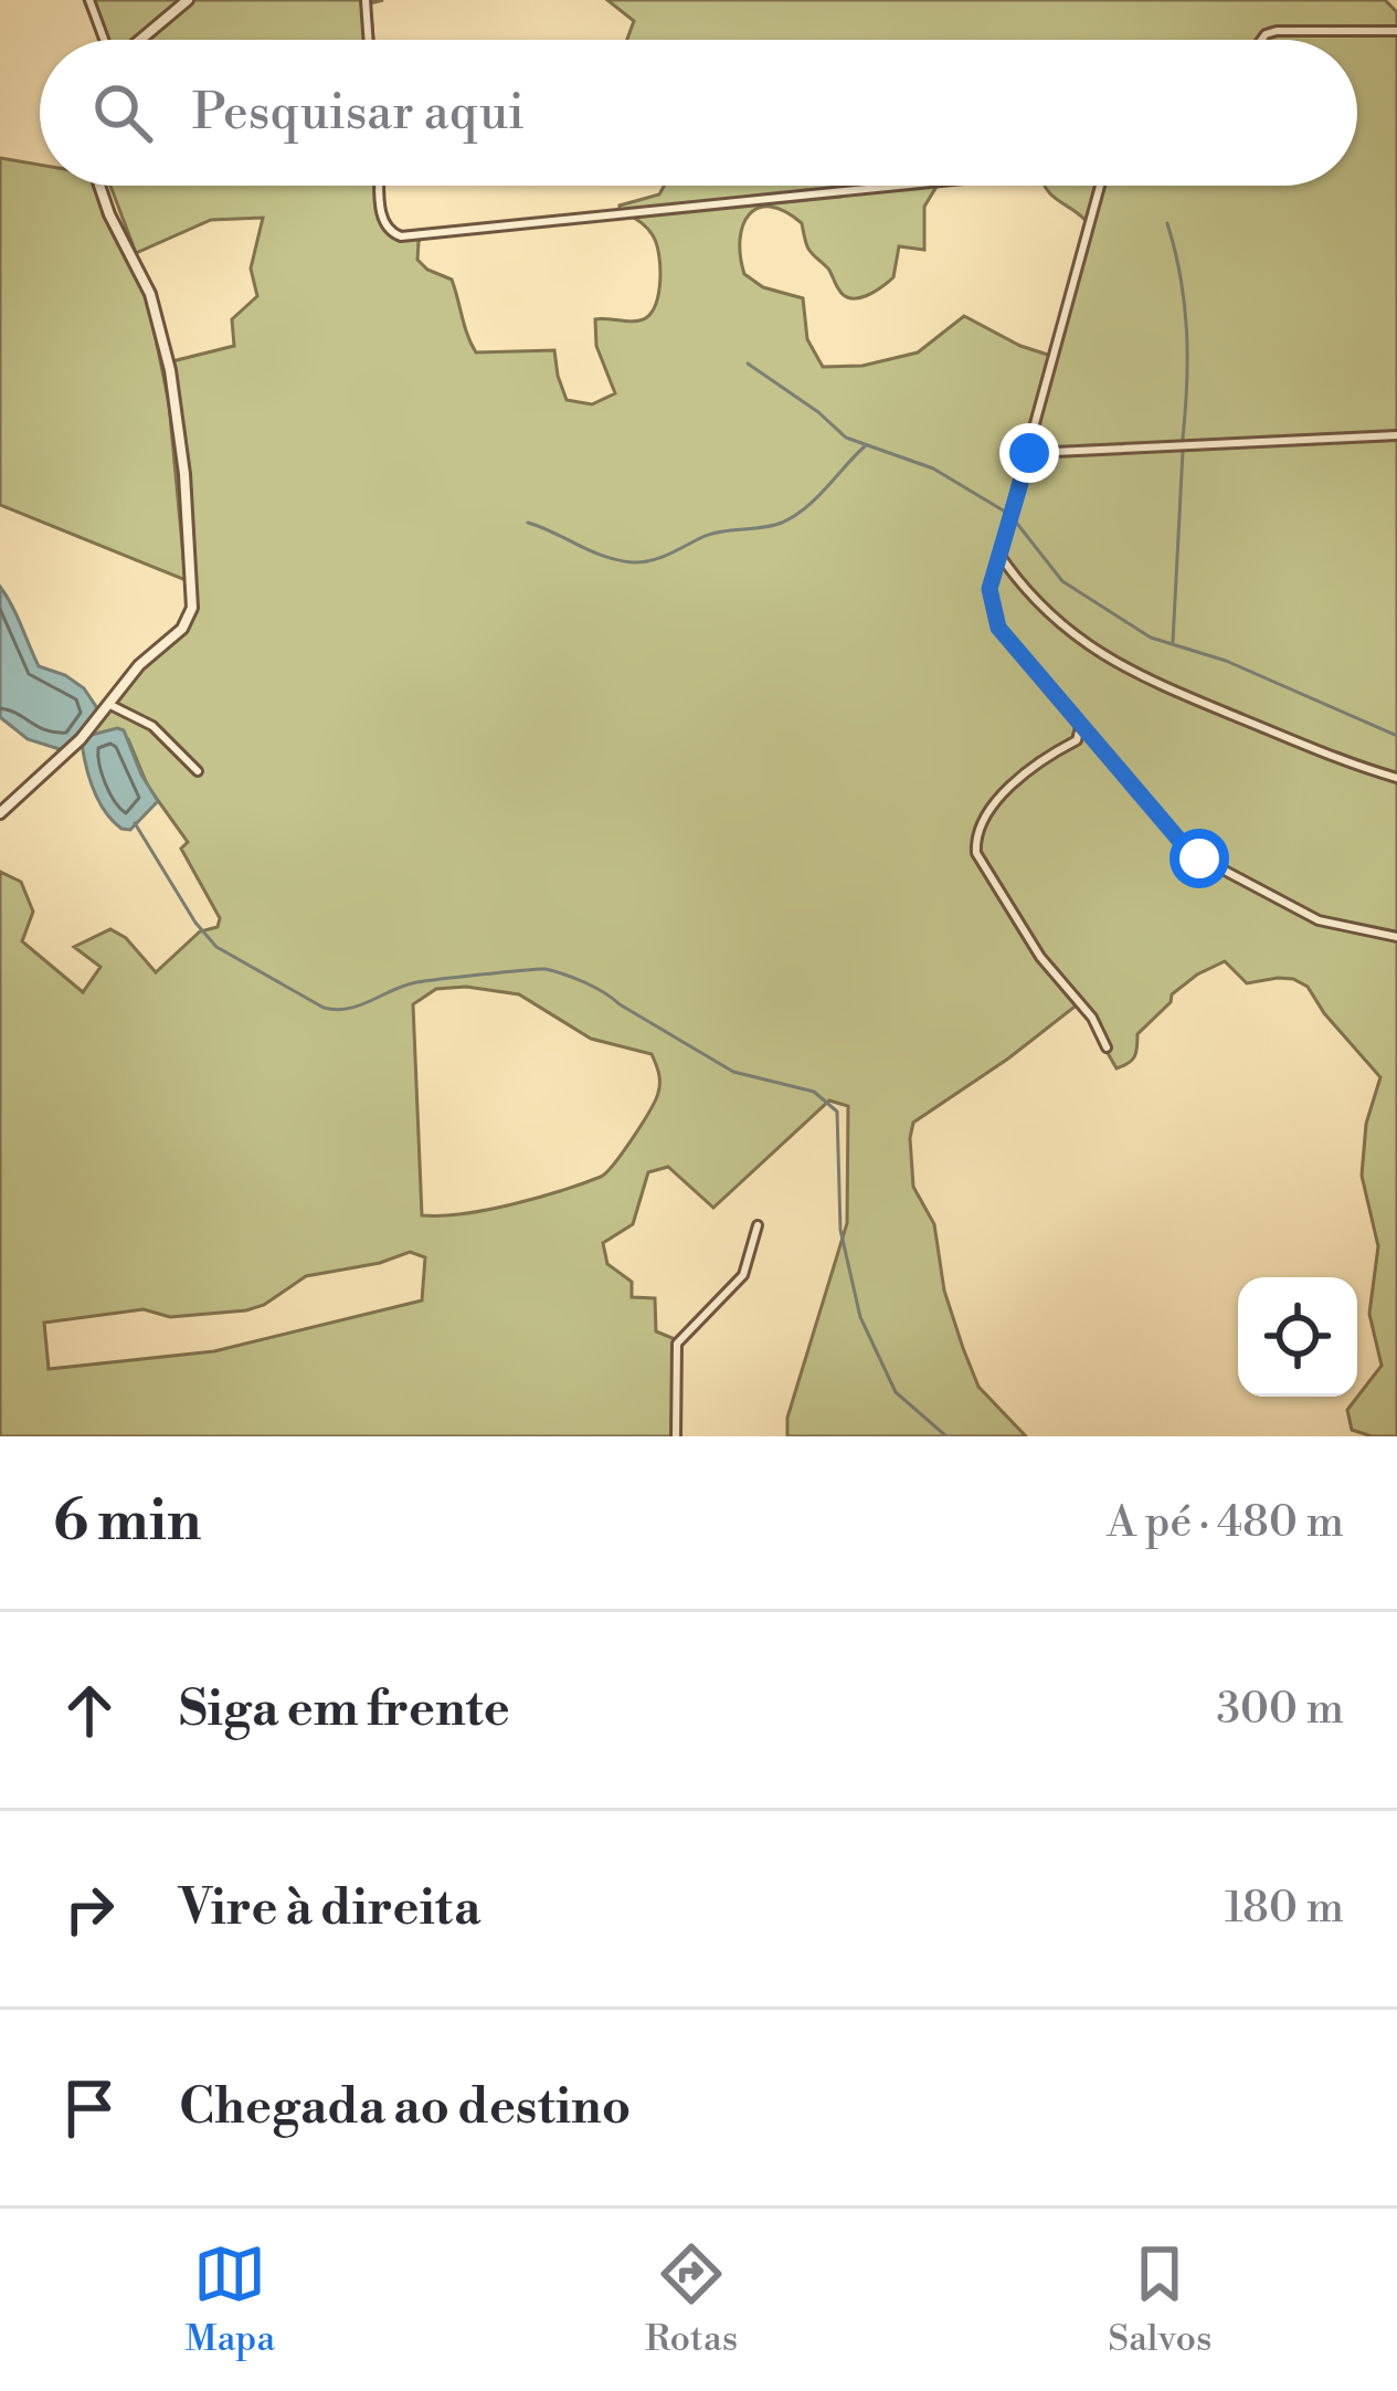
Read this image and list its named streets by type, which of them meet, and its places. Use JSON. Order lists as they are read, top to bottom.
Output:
{
  "page": {
    "search": "Pesquisar aqui",
    "heading": ["6 min", "A pé · 480 m"],
    "list": [
      ["Siga em frente", "300 m"],
      ["Vire à direita", "180 m"],
      "Chegada ao destino"
    ],
    "nav": ["Mapa", "Rotas", "Salvos"]
  }
}
